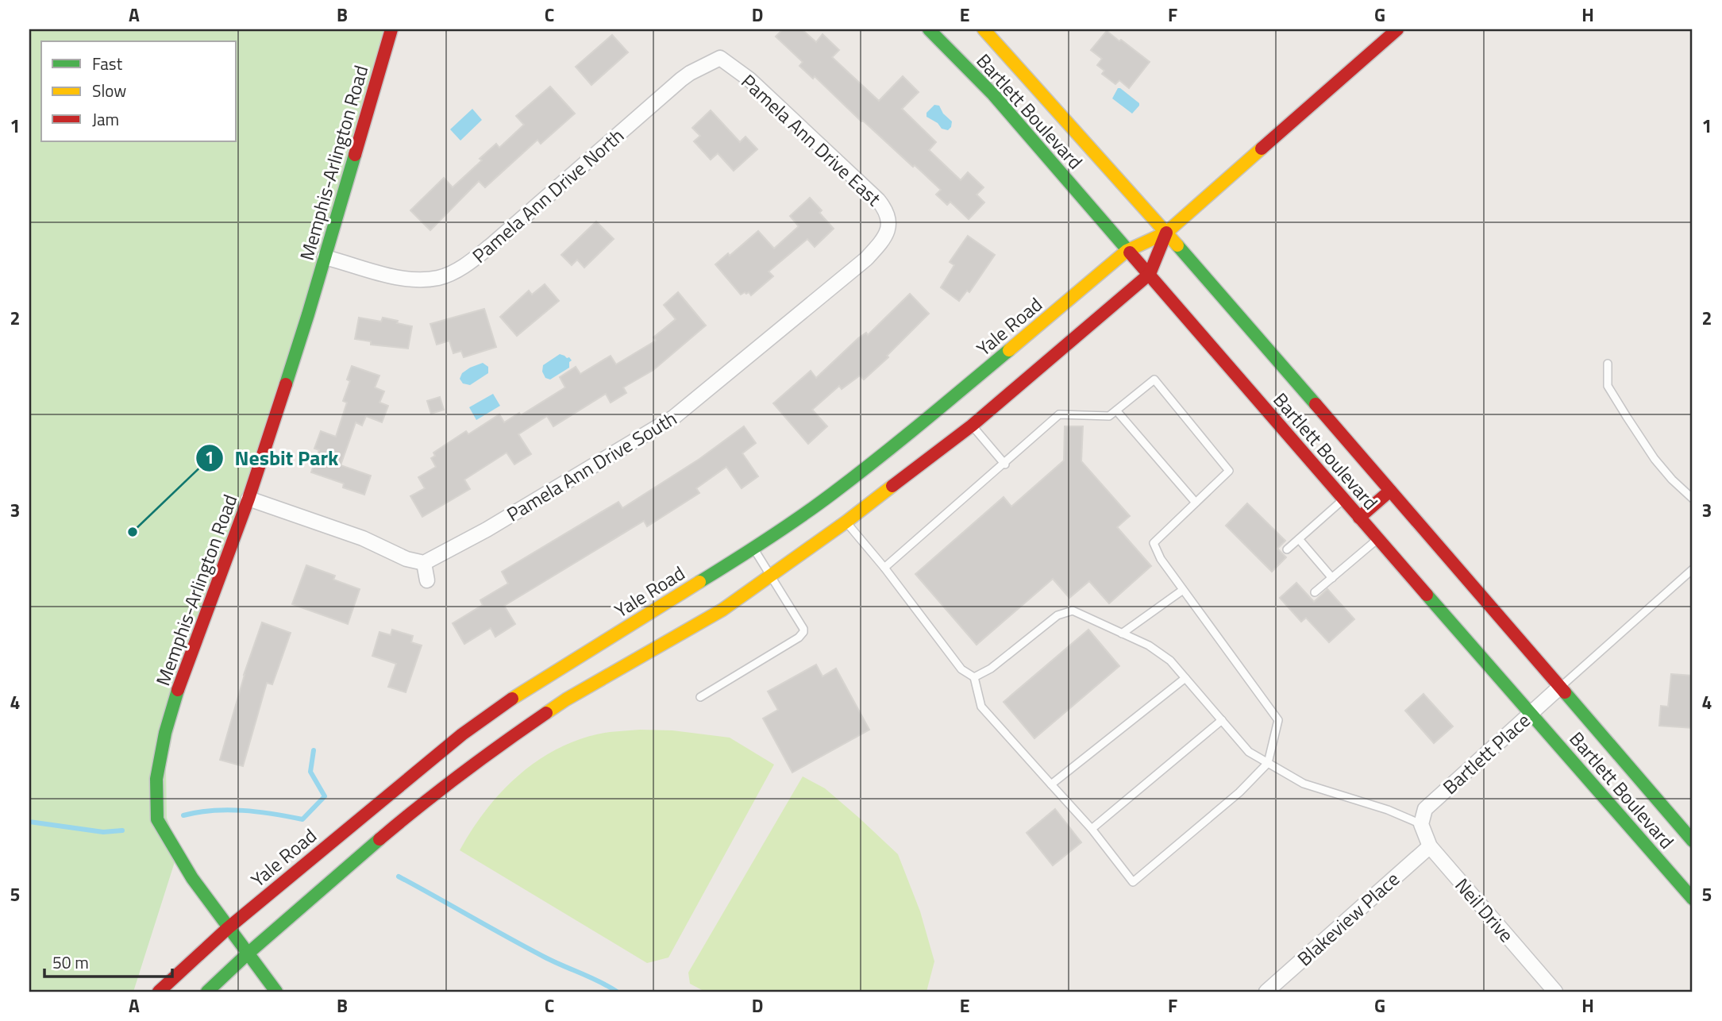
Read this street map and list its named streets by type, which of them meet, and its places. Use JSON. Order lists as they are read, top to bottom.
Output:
{
  "streets": {
    "main road": ["Bartlett Boulevard", "Memphis-Arlington Road", "Yale Road"],
    "street": [
      "Pamela Ann Drive East",
      "Pamela Ann Drive North",
      "Pamela Ann Drive South",
      "Bartlett Place",
      "Neil Drive",
      "Blakeview Place"
    ]
  },
  "crossings": [
    ["Bartlett Boulevard", "Yale Road"],
    ["Bartlett Boulevard", "Bartlett Place"],
    ["Pamela Ann Drive East", "Pamela Ann Drive North"],
    ["Pamela Ann Drive East", "Pamela Ann Drive South"],
    ["Memphis-Arlington Road", "Pamela Ann Drive North"],
    ["Memphis-Arlington Road", "Yale Road"],
    ["Bartlett Place", "Neil Drive"],
    ["Neil Drive", "Blakeview Place"]
  ],
  "places": ["Nesbit Park"],
  "legend": ["Fast", "Slow", "Jam"],
  "scale_bar": "50 m",
  "grid": {
    "columns": [
      "A",
      "B",
      "C",
      "D",
      "E",
      "F",
      "G",
      "H"
    ],
    "rows": [
      "1",
      "2",
      "3",
      "4",
      "5"
    ]
  }
}
